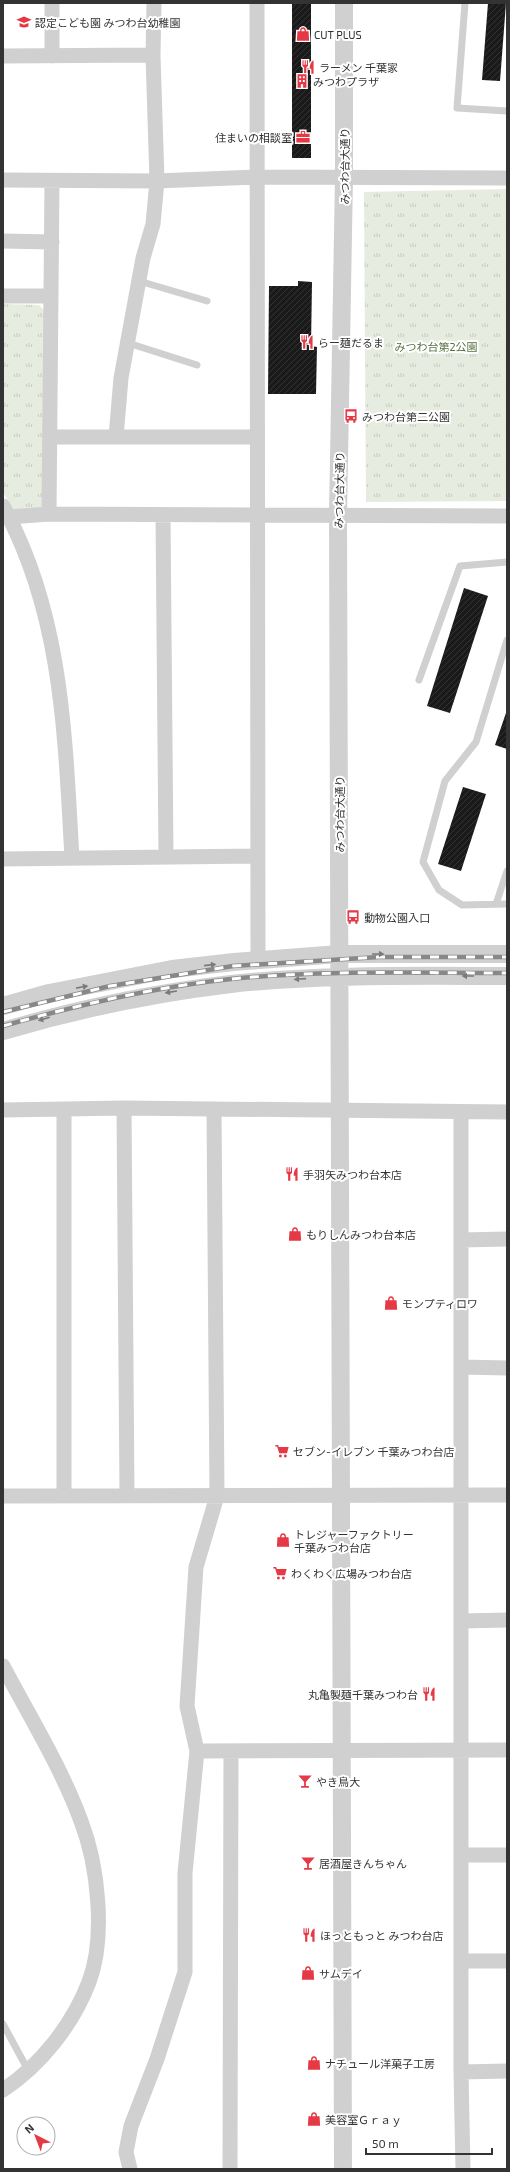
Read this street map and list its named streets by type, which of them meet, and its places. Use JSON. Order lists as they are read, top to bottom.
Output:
{
  "streets": {
    "street": ["みつわ台大通り"]
  },
  "parks": ["みつわ台第2公園"],
  "places": {
    "school or university": ["認定こども園 みつわ台幼稚園"],
    "shop": [
      "CUT PLUS",
      "もりしんみつわ台本店",
      "モンプティロワ",
      "トレジャーファクトリー 千葉みつわ台店",
      "サムデイ",
      "ナチュール洋菓子工房",
      "美容室Ｇｒａｙ"
    ],
    "restaurant": [
      "ラーメン 千葉家",
      "らー麺だるま",
      "手羽矢みつわ台本店",
      "丸亀製麺千葉みつわ台",
      "ほっともっと みつわ台店"
    ],
    "building": ["みつわプラザ"],
    "office": ["住まいの相談室"],
    "bus stop": ["みつわ台第二公園", "動物公園入口"],
    "supermarket": ["セブン-イレブン 千葉みつわ台店", "わくわく広場みつわ台店"],
    "bar": ["やき鳥大", "居酒屋きんちゃん"]
  },
  "scale_bar": "50 m",
  "north": "top left"
}
